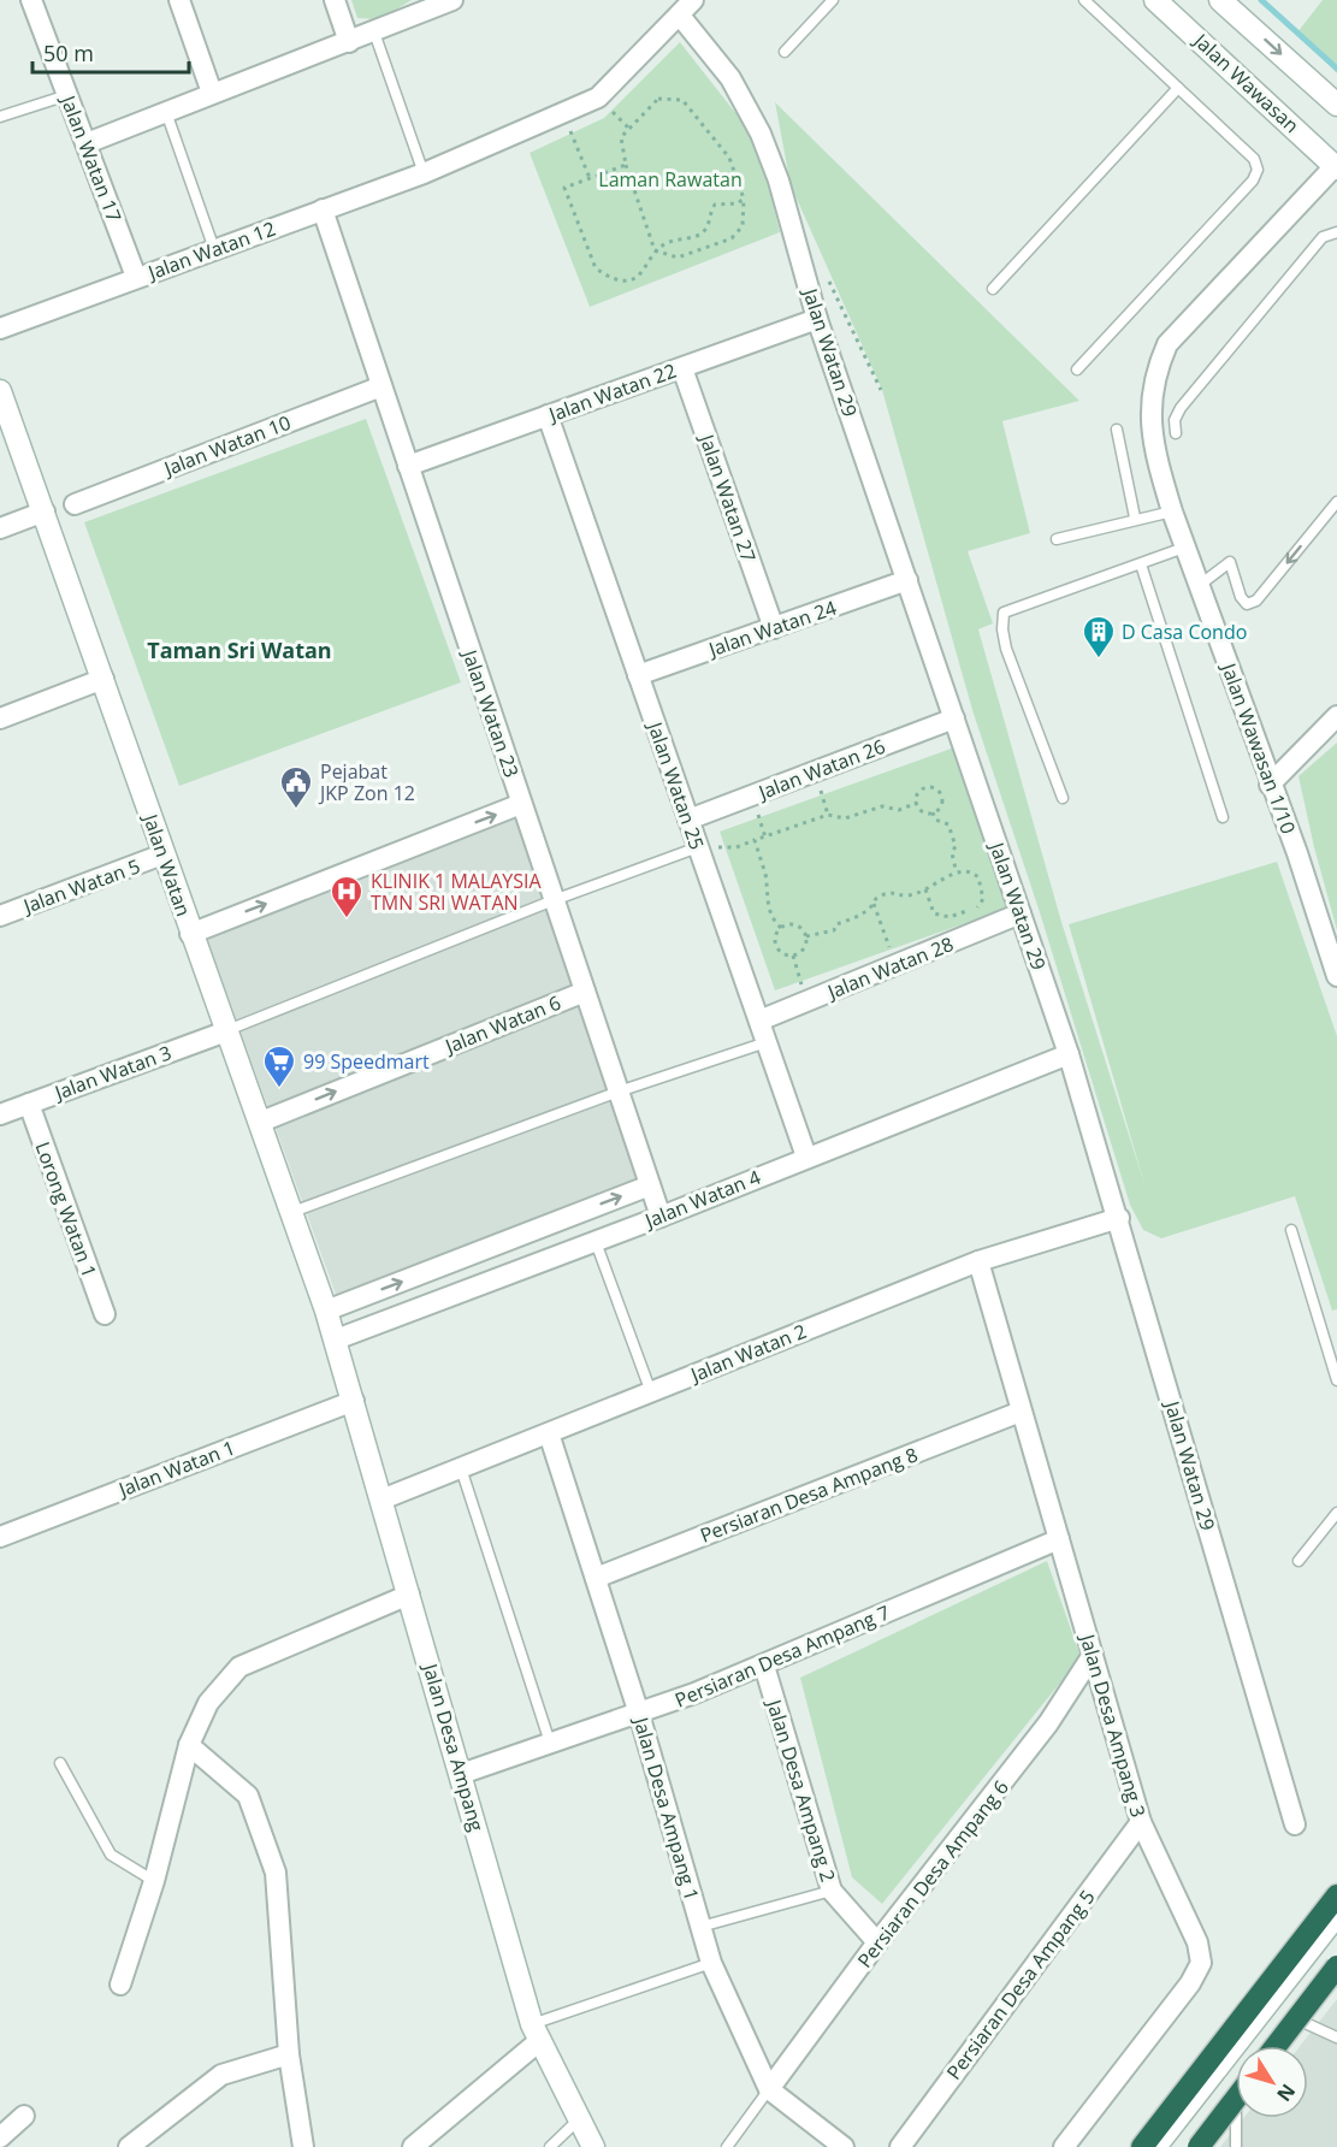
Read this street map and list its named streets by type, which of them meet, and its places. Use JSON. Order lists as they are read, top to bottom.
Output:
{
  "streets": {
    "street": [
      "Jalan Wawasan",
      "Jalan Watan 17",
      "Jalan Watan 12",
      "Jalan Watan 29",
      "Jalan Watan 22",
      "Jalan Watan 10",
      "Jalan Watan 27",
      "Jalan Watan 24",
      "Jalan Watan 23",
      "Jalan Wawasan 1/10",
      "Jalan Watan 26",
      "Jalan Watan 25",
      "Jalan Watan",
      "Jalan Watan 5",
      "Jalan Watan 28",
      "Jalan Watan 6",
      "Jalan Watan 3",
      "Jalan Watan 4",
      "Lorong Watan 1",
      "Jalan Watan 2",
      "Jalan Watan 1",
      "Persiaran Desa Ampang 8",
      "Persiaran Desa Ampang 7",
      "Jalan Desa Ampang 3",
      "Jalan Desa Ampang",
      "Jalan Desa Ampang 2",
      "Jalan Desa Ampang 1",
      "Persiaran Desa Ampang 6",
      "Persiaran Desa Ampang 5"
    ]
  },
  "crossings": [
    ["Jalan Wawasan", "Jalan Wawasan 1/10"],
    ["Jalan Watan 17", "Jalan Watan 12"],
    ["Jalan Watan 12", "Jalan Watan 29"],
    ["Jalan Watan 12", "Jalan Watan 23"],
    ["Jalan Watan 29", "Jalan Watan 22"],
    ["Jalan Watan 29", "Jalan Watan 24"],
    ["Jalan Watan 29", "Jalan Watan 26"],
    ["Jalan Watan 29", "Jalan Watan 28"],
    ["Jalan Watan 29", "Jalan Watan 4"],
    ["Jalan Watan 29", "Jalan Watan 2"],
    ["Jalan Watan 22", "Jalan Watan 27"],
    ["Jalan Watan 22", "Jalan Watan 23"],
    ["Jalan Watan 22", "Jalan Watan 25"],
    ["Jalan Watan 10", "Jalan Watan 23"],
    ["Jalan Watan 27", "Jalan Watan 24"],
    ["Jalan Watan 24", "Jalan Watan 25"],
    ["Jalan Watan 23", "Jalan Watan 6"],
    ["Jalan Watan 23", "Jalan Watan 4"],
    ["Jalan Watan 26", "Jalan Watan 25"],
    ["Jalan Watan 25", "Jalan Watan 28"],
    ["Jalan Watan 25", "Jalan Watan 4"],
    ["Jalan Watan", "Jalan Watan 5"],
    ["Jalan Watan", "Jalan Watan 6"],
    ["Jalan Watan", "Jalan Watan 3"],
    ["Jalan Watan", "Jalan Watan 4"],
    ["Jalan Watan", "Jalan Desa Ampang"],
    ["Jalan Watan 3", "Lorong Watan 1"],
    ["Jalan Watan 4", "Jalan Desa Ampang"],
    ["Jalan Watan 2", "Jalan Desa Ampang 3"],
    ["Jalan Watan 2", "Jalan Desa Ampang"],
    ["Jalan Watan 2", "Jalan Desa Ampang 1"],
    ["Jalan Watan 1", "Jalan Desa Ampang"],
    ["Persiaran Desa Ampang 8", "Jalan Desa Ampang 3"],
    ["Persiaran Desa Ampang 8", "Jalan Desa Ampang 1"],
    ["Persiaran Desa Ampang 7", "Jalan Desa Ampang 3"],
    ["Persiaran Desa Ampang 7", "Jalan Desa Ampang"],
    ["Persiaran Desa Ampang 7", "Jalan Desa Ampang 2"],
    ["Persiaran Desa Ampang 7", "Jalan Desa Ampang 1"],
    ["Jalan Desa Ampang 3", "Persiaran Desa Ampang 6"],
    ["Jalan Desa Ampang 3", "Persiaran Desa Ampang 5"],
    ["Jalan Desa Ampang 2", "Persiaran Desa Ampang 6"],
    ["Jalan Desa Ampang 1", "Persiaran Desa Ampang 6"]
  ],
  "one_way": ["Jalan Watan 6"],
  "districts": ["Taman Sri Watan"],
  "parks": ["Laman Rawatan"],
  "places": {
    "building": ["D Casa Condo"],
    "public building": ["Pejabat JKP Zon 12"],
    "hospital": ["KLINIK 1 MALAYSIA TMN SRI WATAN"],
    "supermarket": ["99 Speedmart"]
  },
  "scale_bar": "50 m",
  "north": "bottom right"
}
